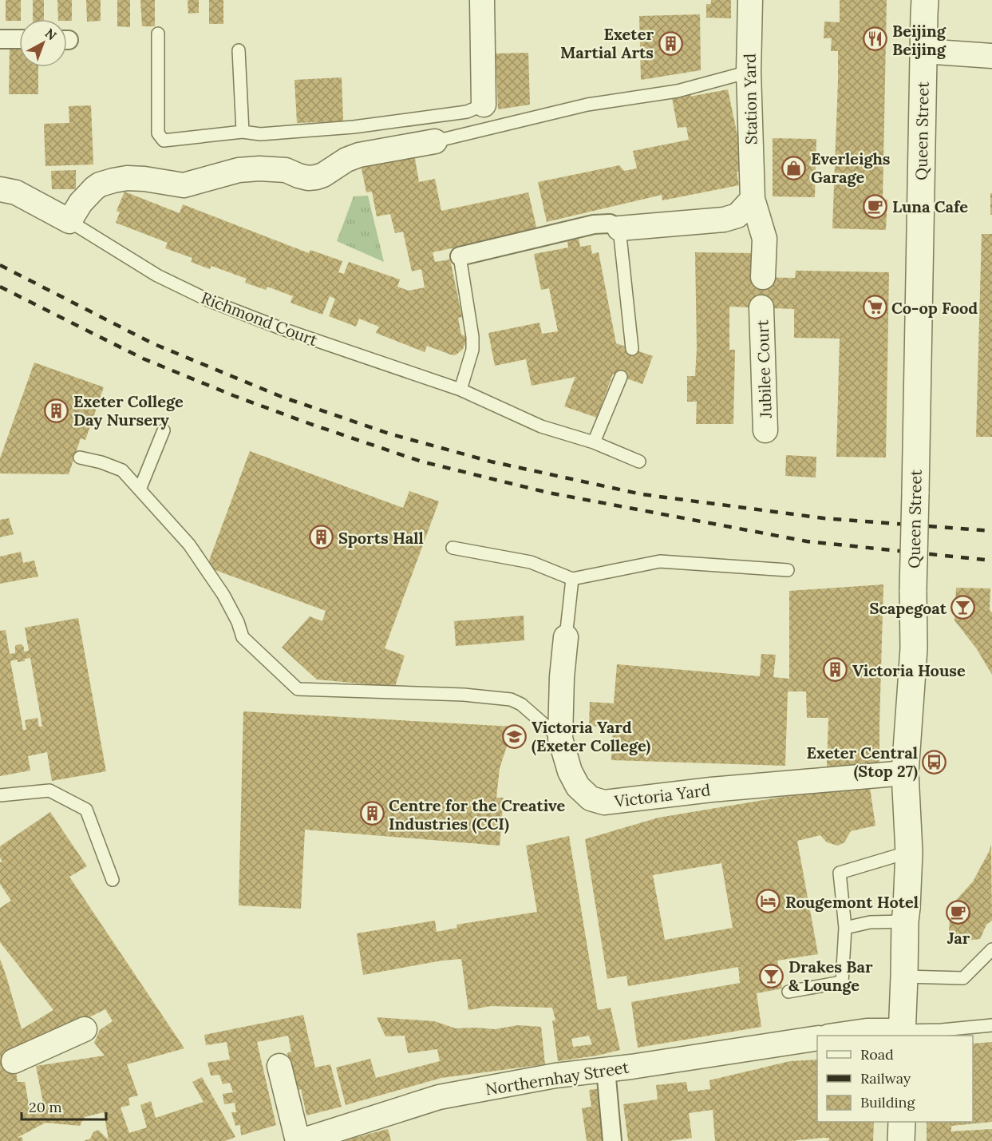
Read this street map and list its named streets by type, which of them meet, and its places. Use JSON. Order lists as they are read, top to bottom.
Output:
{
  "streets": {
    "street": [
      "Station Yard",
      "Queen Street",
      "Richmond Court",
      "Jubilee Court",
      "Victoria Yard",
      "Northernhay Street"
    ]
  },
  "crossings": [
    ["Queen Street", "Victoria Yard"]
  ],
  "places": {
    "restaurant": ["Beijing Beijing"],
    "building": [
      "Exeter Martial Arts",
      "Exeter College Day Nursery",
      "Sports Hall",
      "Victoria House",
      "Centre for the Creative Industries (CCI)"
    ],
    "shop": ["Everleighs Garage"],
    "cafe": ["Luna Cafe", "Jar"],
    "supermarket": ["Co-op Food"],
    "bar": ["Scapegoat", "Drakes Bar & Lounge"],
    "school or university": ["Victoria Yard (Exeter College)"],
    "bus stop": ["Exeter Central (Stop 27)"],
    "hotel": ["Rougemont Hotel"]
  },
  "legend": ["Road", "Railway", "Building"],
  "scale_bar": "20 m",
  "north": "top right"
}
